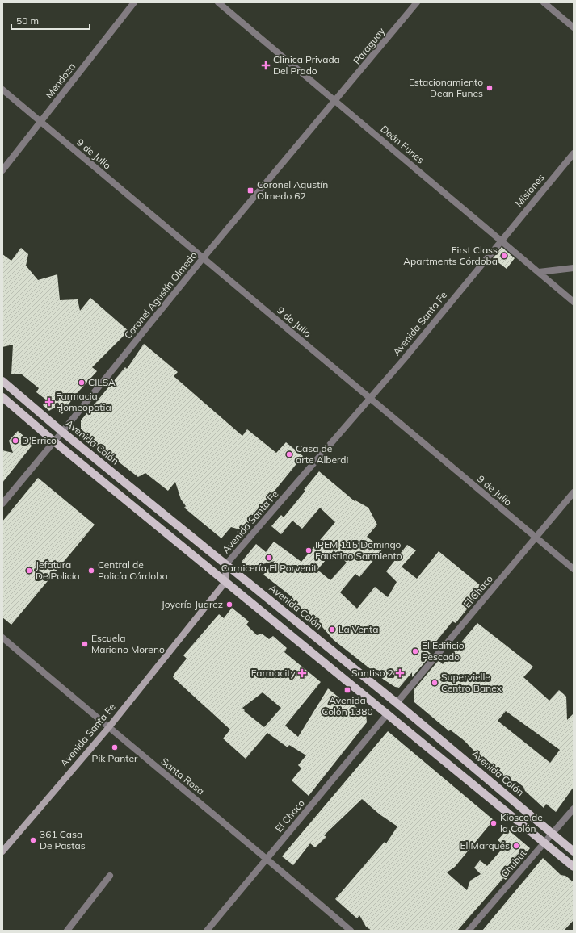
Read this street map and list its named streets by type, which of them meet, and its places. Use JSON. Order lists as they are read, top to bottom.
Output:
{
  "streets": {
    "main road": ["Avenida Santa Fe", "Avenida Colón"],
    "street": [
      "Paraguay",
      "Mendoza",
      "Deán Funes",
      "9 de Julio",
      "Misiones",
      "Coronel Agustín Olmedo",
      "El Chaco",
      "Santa Rosa",
      "Chubut"
    ]
  },
  "crossings": [
    ["Paraguay", "Deán Funes"],
    ["Paraguay", "Coronel Agustín Olmedo"],
    ["Mendoza", "9 de Julio"],
    ["Deán Funes", "Misiones"],
    ["Deán Funes", "Coronel Agustín Olmedo"],
    ["Deán Funes", "Avenida Santa Fe"],
    ["9 de Julio", "Coronel Agustín Olmedo"],
    ["9 de Julio", "Avenida Santa Fe"],
    ["9 de Julio", "El Chaco"],
    ["Misiones", "Avenida Santa Fe"],
    ["Coronel Agustín Olmedo", "Avenida Colón"],
    ["Avenida Santa Fe", "Avenida Colón"],
    ["Avenida Santa Fe", "Santa Rosa"],
    ["Avenida Colón", "El Chaco"],
    ["Avenida Colón", "Chubut"],
    ["El Chaco", "Santa Rosa"]
  ],
  "places": {
    "health": [
      "Clinica Privada Del Prado",
      "Farmacia Homeopatia",
      "Farmacity",
      "Santiso 2"
    ],
    "other": [
      "Estacionamiento Dean Funes",
      "First Class Apartments Córdoba",
      "CILSA",
      "D'Errico",
      "Casa de arte Alberdi",
      "IPEM 115 Domingo Faustino Sarmiento",
      "Carnicería El Porvenit",
      "Jefatura De Policía",
      "Central de Policía Córdoba",
      "Joyería Juarez",
      "La Venta",
      "Escuela Mariano Moreno",
      "El Edificio Pescado",
      "Supervielle Centro Banex",
      "Pik Panter",
      "Kiosco de la Colón",
      "361 Casa De Pastas",
      "El Marqués"
    ],
    "transit": ["Coronel Agustín Olmedo 62", "Avenida Colón 1380"]
  },
  "scale_bar": "50 m"
}
